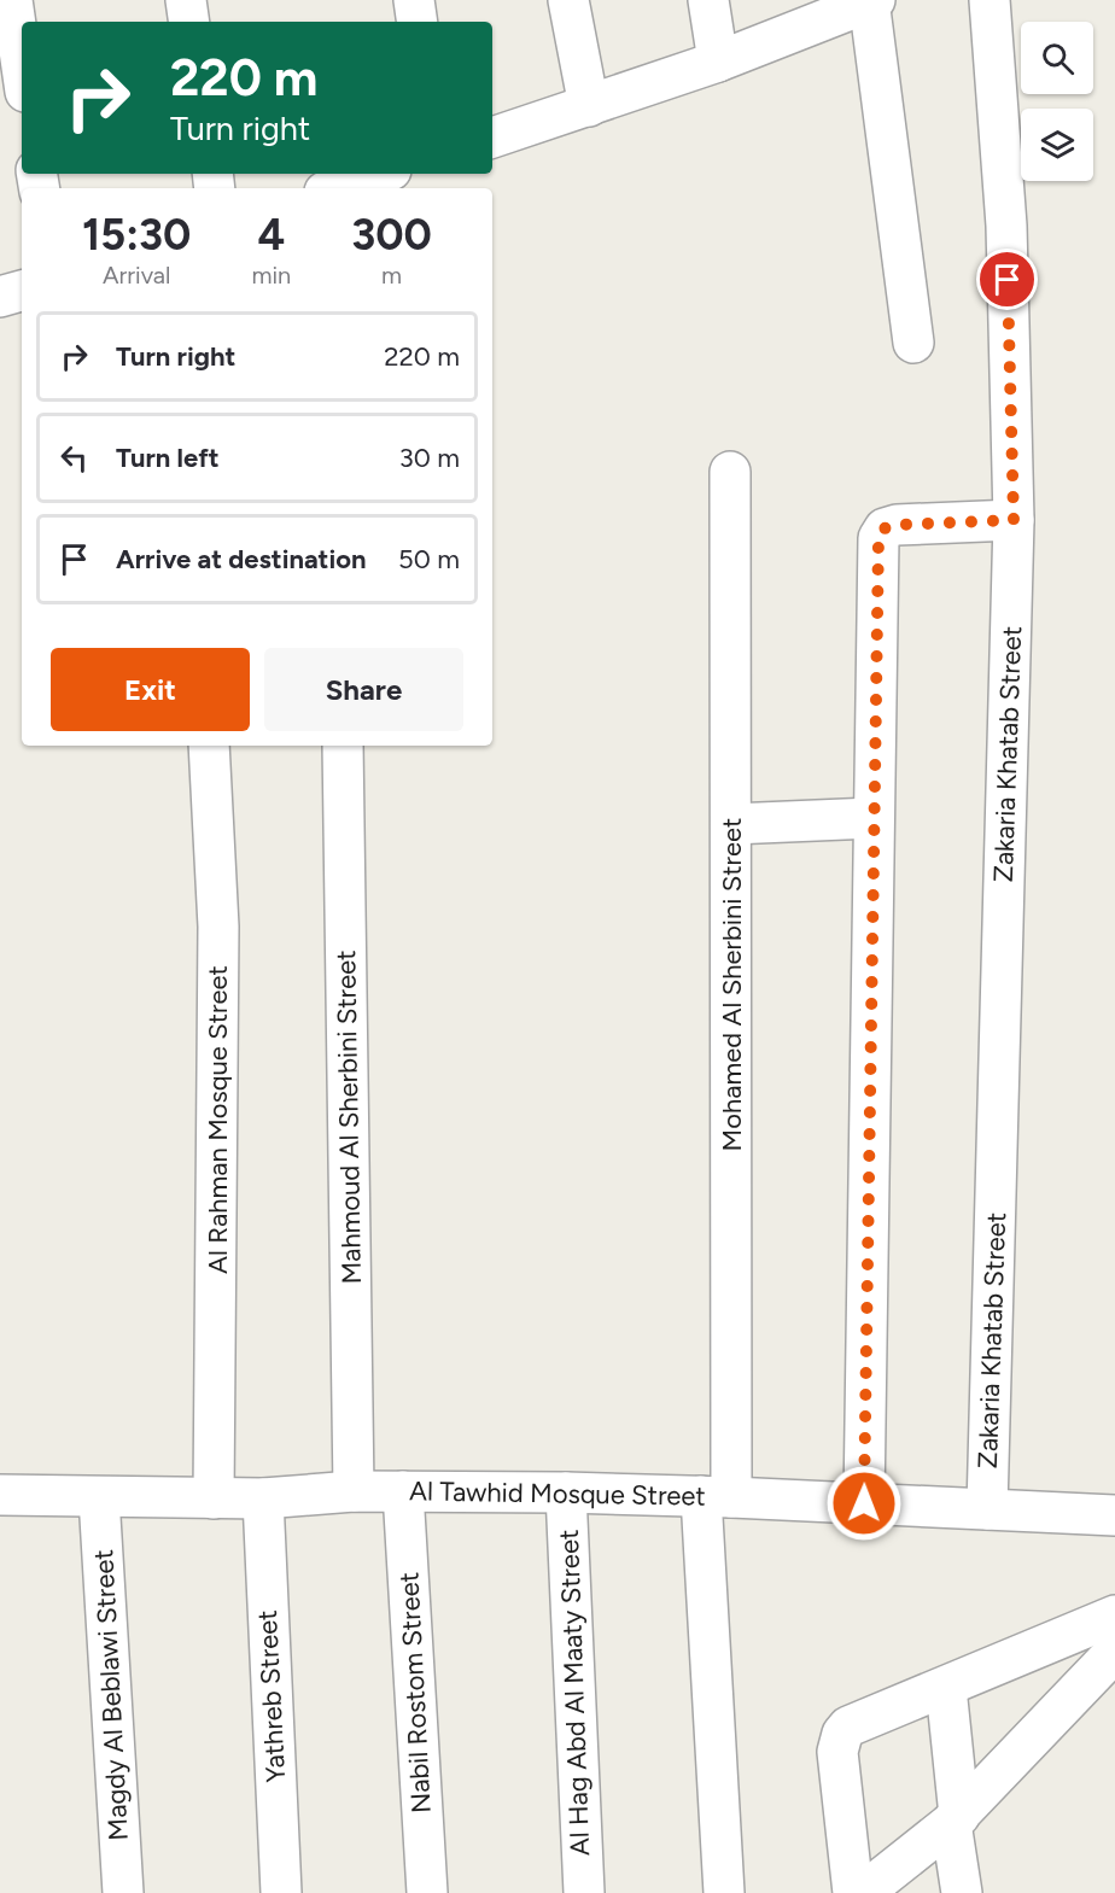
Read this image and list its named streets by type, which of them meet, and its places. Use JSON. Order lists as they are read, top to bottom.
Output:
{
  "streets": {
    "street": [
      "Zakaria Khatab Street",
      "Mohamed Al Sherbini Street",
      "Mahmoud Al Sherbini Street",
      "Al Rahman Mosque Street",
      "Al Tawhid Mosque Street",
      "Nabil Rostom Street",
      "Al Hag Abd Al Maaty Street",
      "Magdy Al Beblawi Street",
      "Yathreb Street"
    ]
  },
  "crossings": [
    ["Zakaria Khatab Street", "Al Tawhid Mosque Street"],
    ["Mohamed Al Sherbini Street", "Al Tawhid Mosque Street"],
    ["Mahmoud Al Sherbini Street", "Al Tawhid Mosque Street"],
    ["Al Rahman Mosque Street", "Al Tawhid Mosque Street"],
    ["Al Tawhid Mosque Street", "Nabil Rostom Street"],
    ["Al Tawhid Mosque Street", "Al Hag Abd Al Maaty Street"],
    ["Al Tawhid Mosque Street", "Magdy Al Beblawi Street"],
    ["Al Tawhid Mosque Street", "Yathreb Street"]
  ],
  "page": {
    "turn": ["220 m", "Turn right"],
    "eta": [
      "15:30",
      "Arrival",
      "4",
      "min",
      "300",
      "m"
    ],
    "list": [
      {
        "name": "Turn right",
        "value": "220 m"
      },
      {
        "name": "Turn left",
        "value": "30 m"
      },
      {
        "name": "Arrive at destination",
        "value": "50 m"
      }
    ],
    "buttons": ["Exit", "Share"]
  }
}
